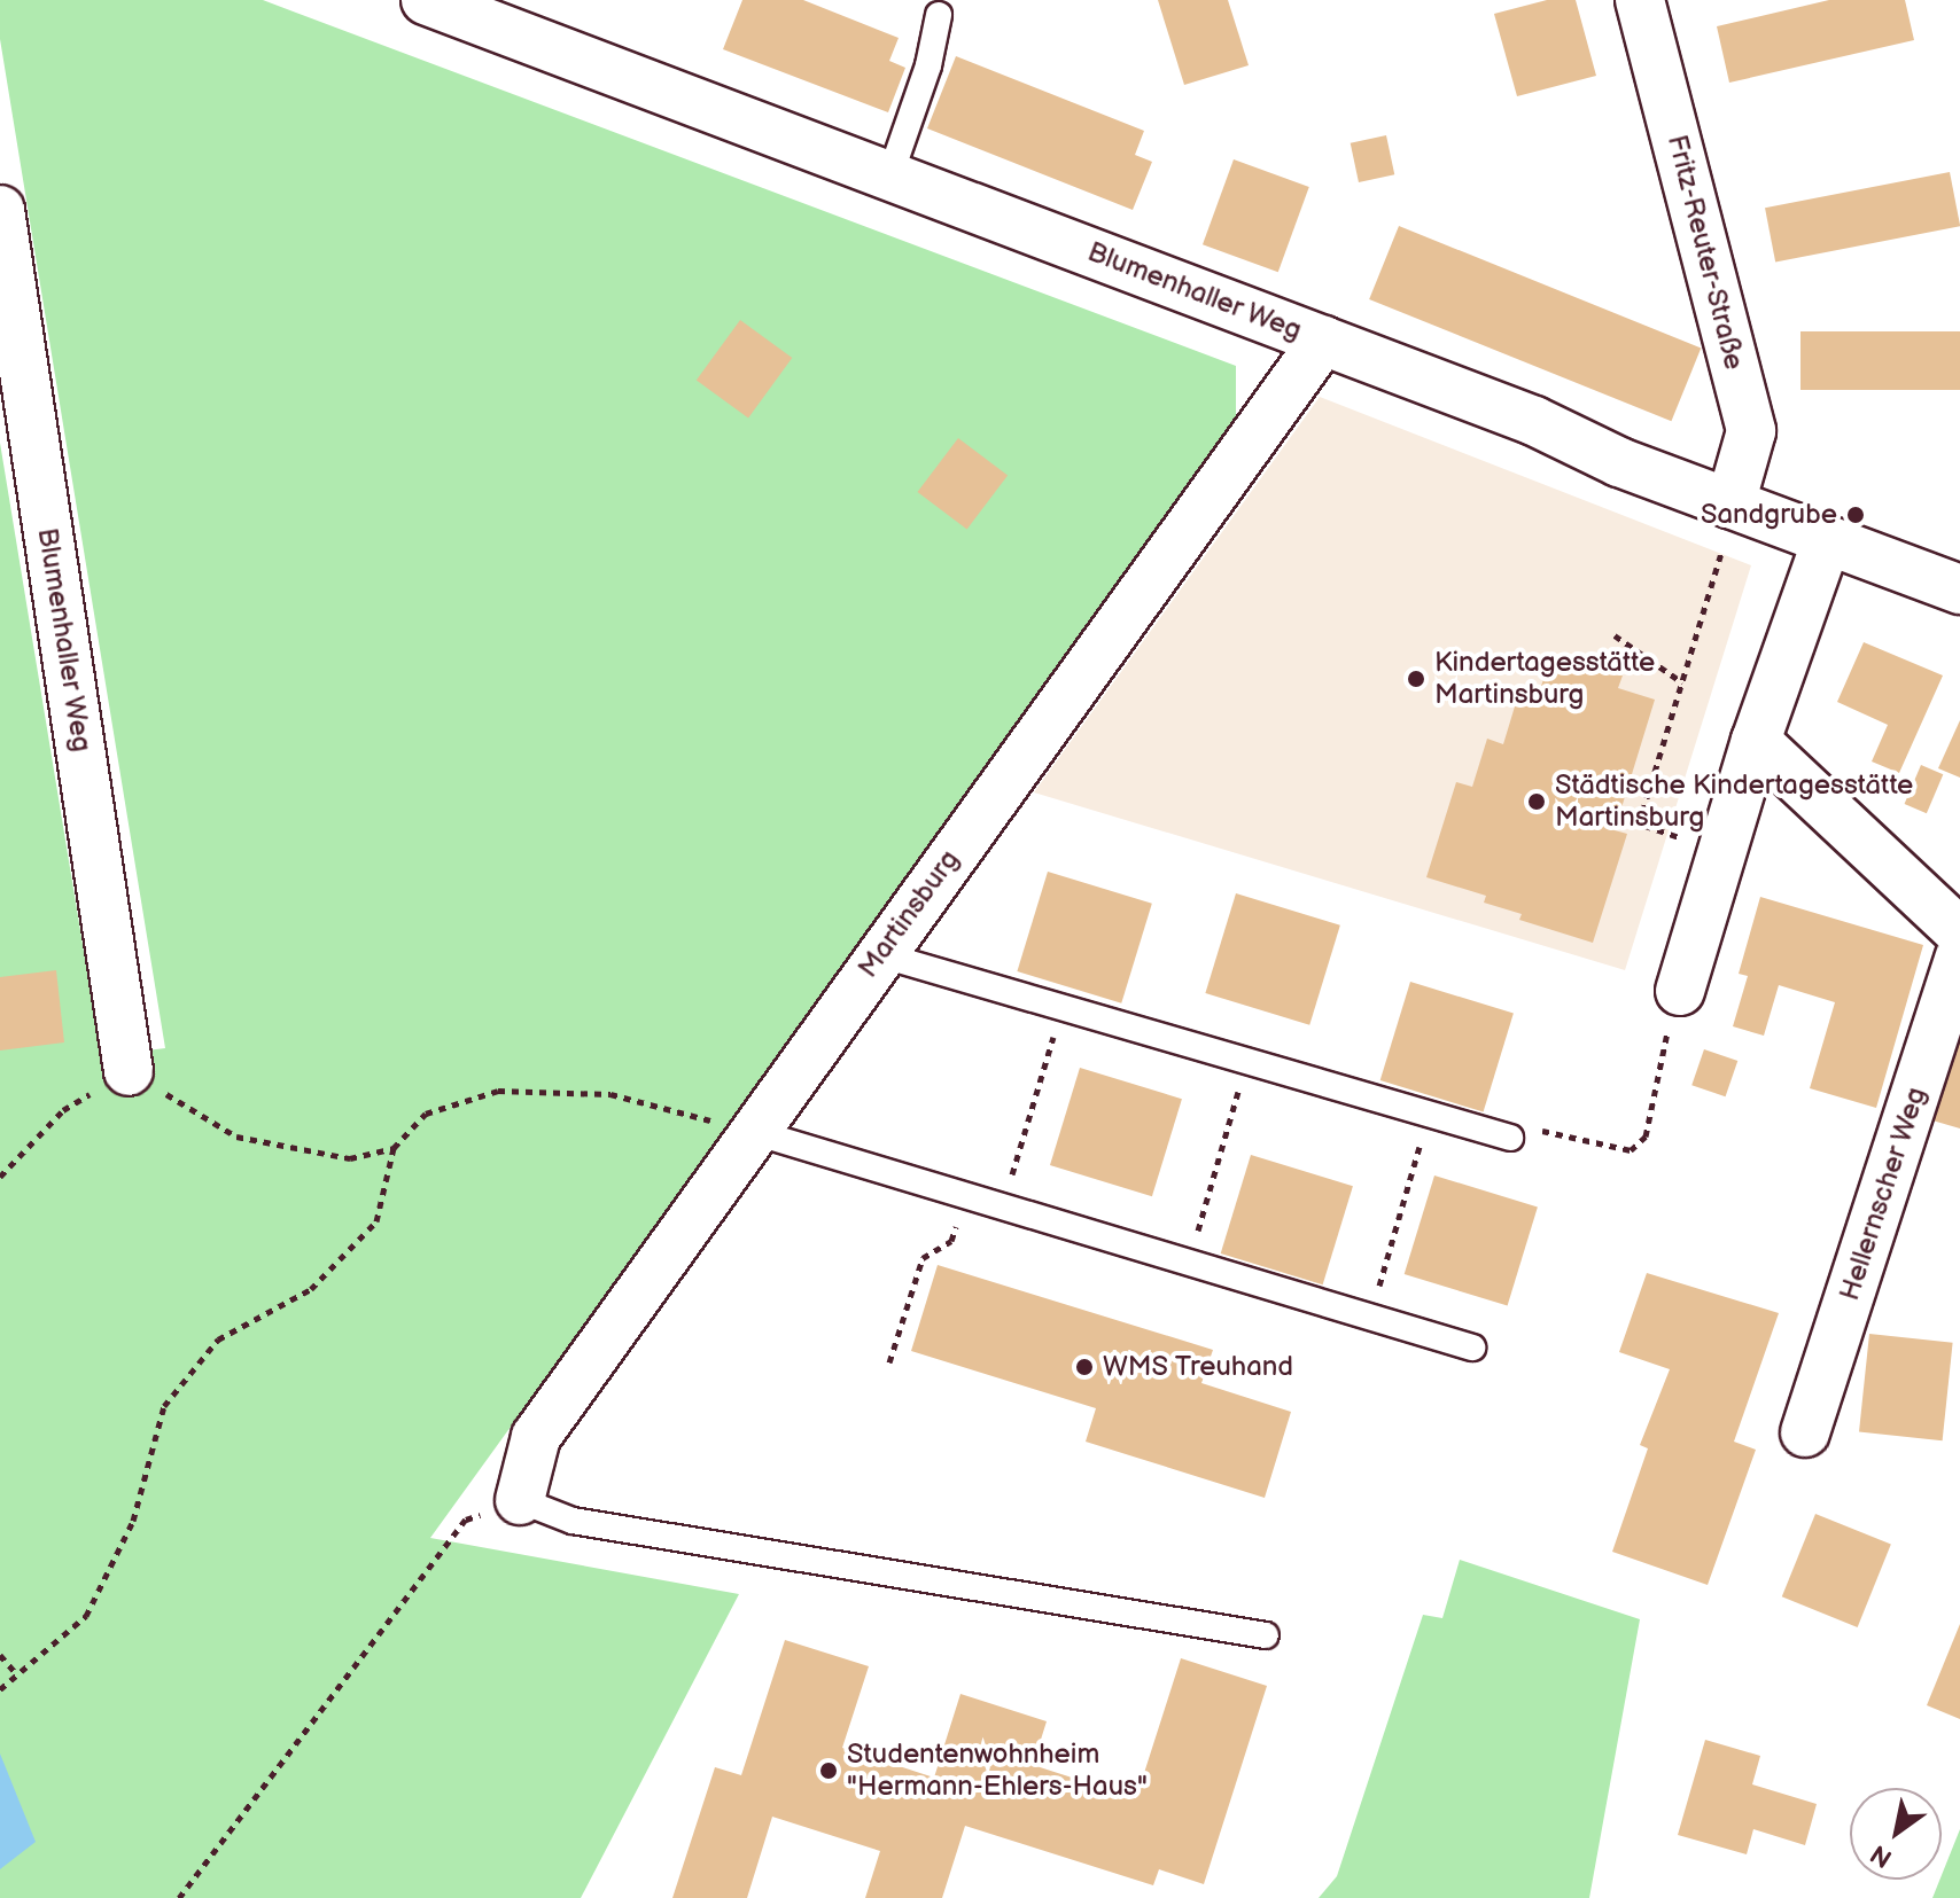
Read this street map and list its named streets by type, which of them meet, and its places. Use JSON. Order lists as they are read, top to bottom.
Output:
{
  "streets": {
    "street": [
      "Fritz-Reuter-Straße",
      "Blumenhaller Weg",
      "Martinsburg",
      "Hellernscher Weg"
    ]
  },
  "crossings": [
    ["Fritz-Reuter-Straße", "Blumenhaller Weg"],
    ["Blumenhaller Weg", "Martinsburg"]
  ],
  "places": [
    "Sandgrube",
    "Kindertagesstätte Martinsburg",
    "Städtische Kindertagesstätte Martinsburg",
    "WMS Treuhand",
    "Studentenwohnheim \"Hermann-Ehlers-Haus\""
  ],
  "north": "bottom left"
}
